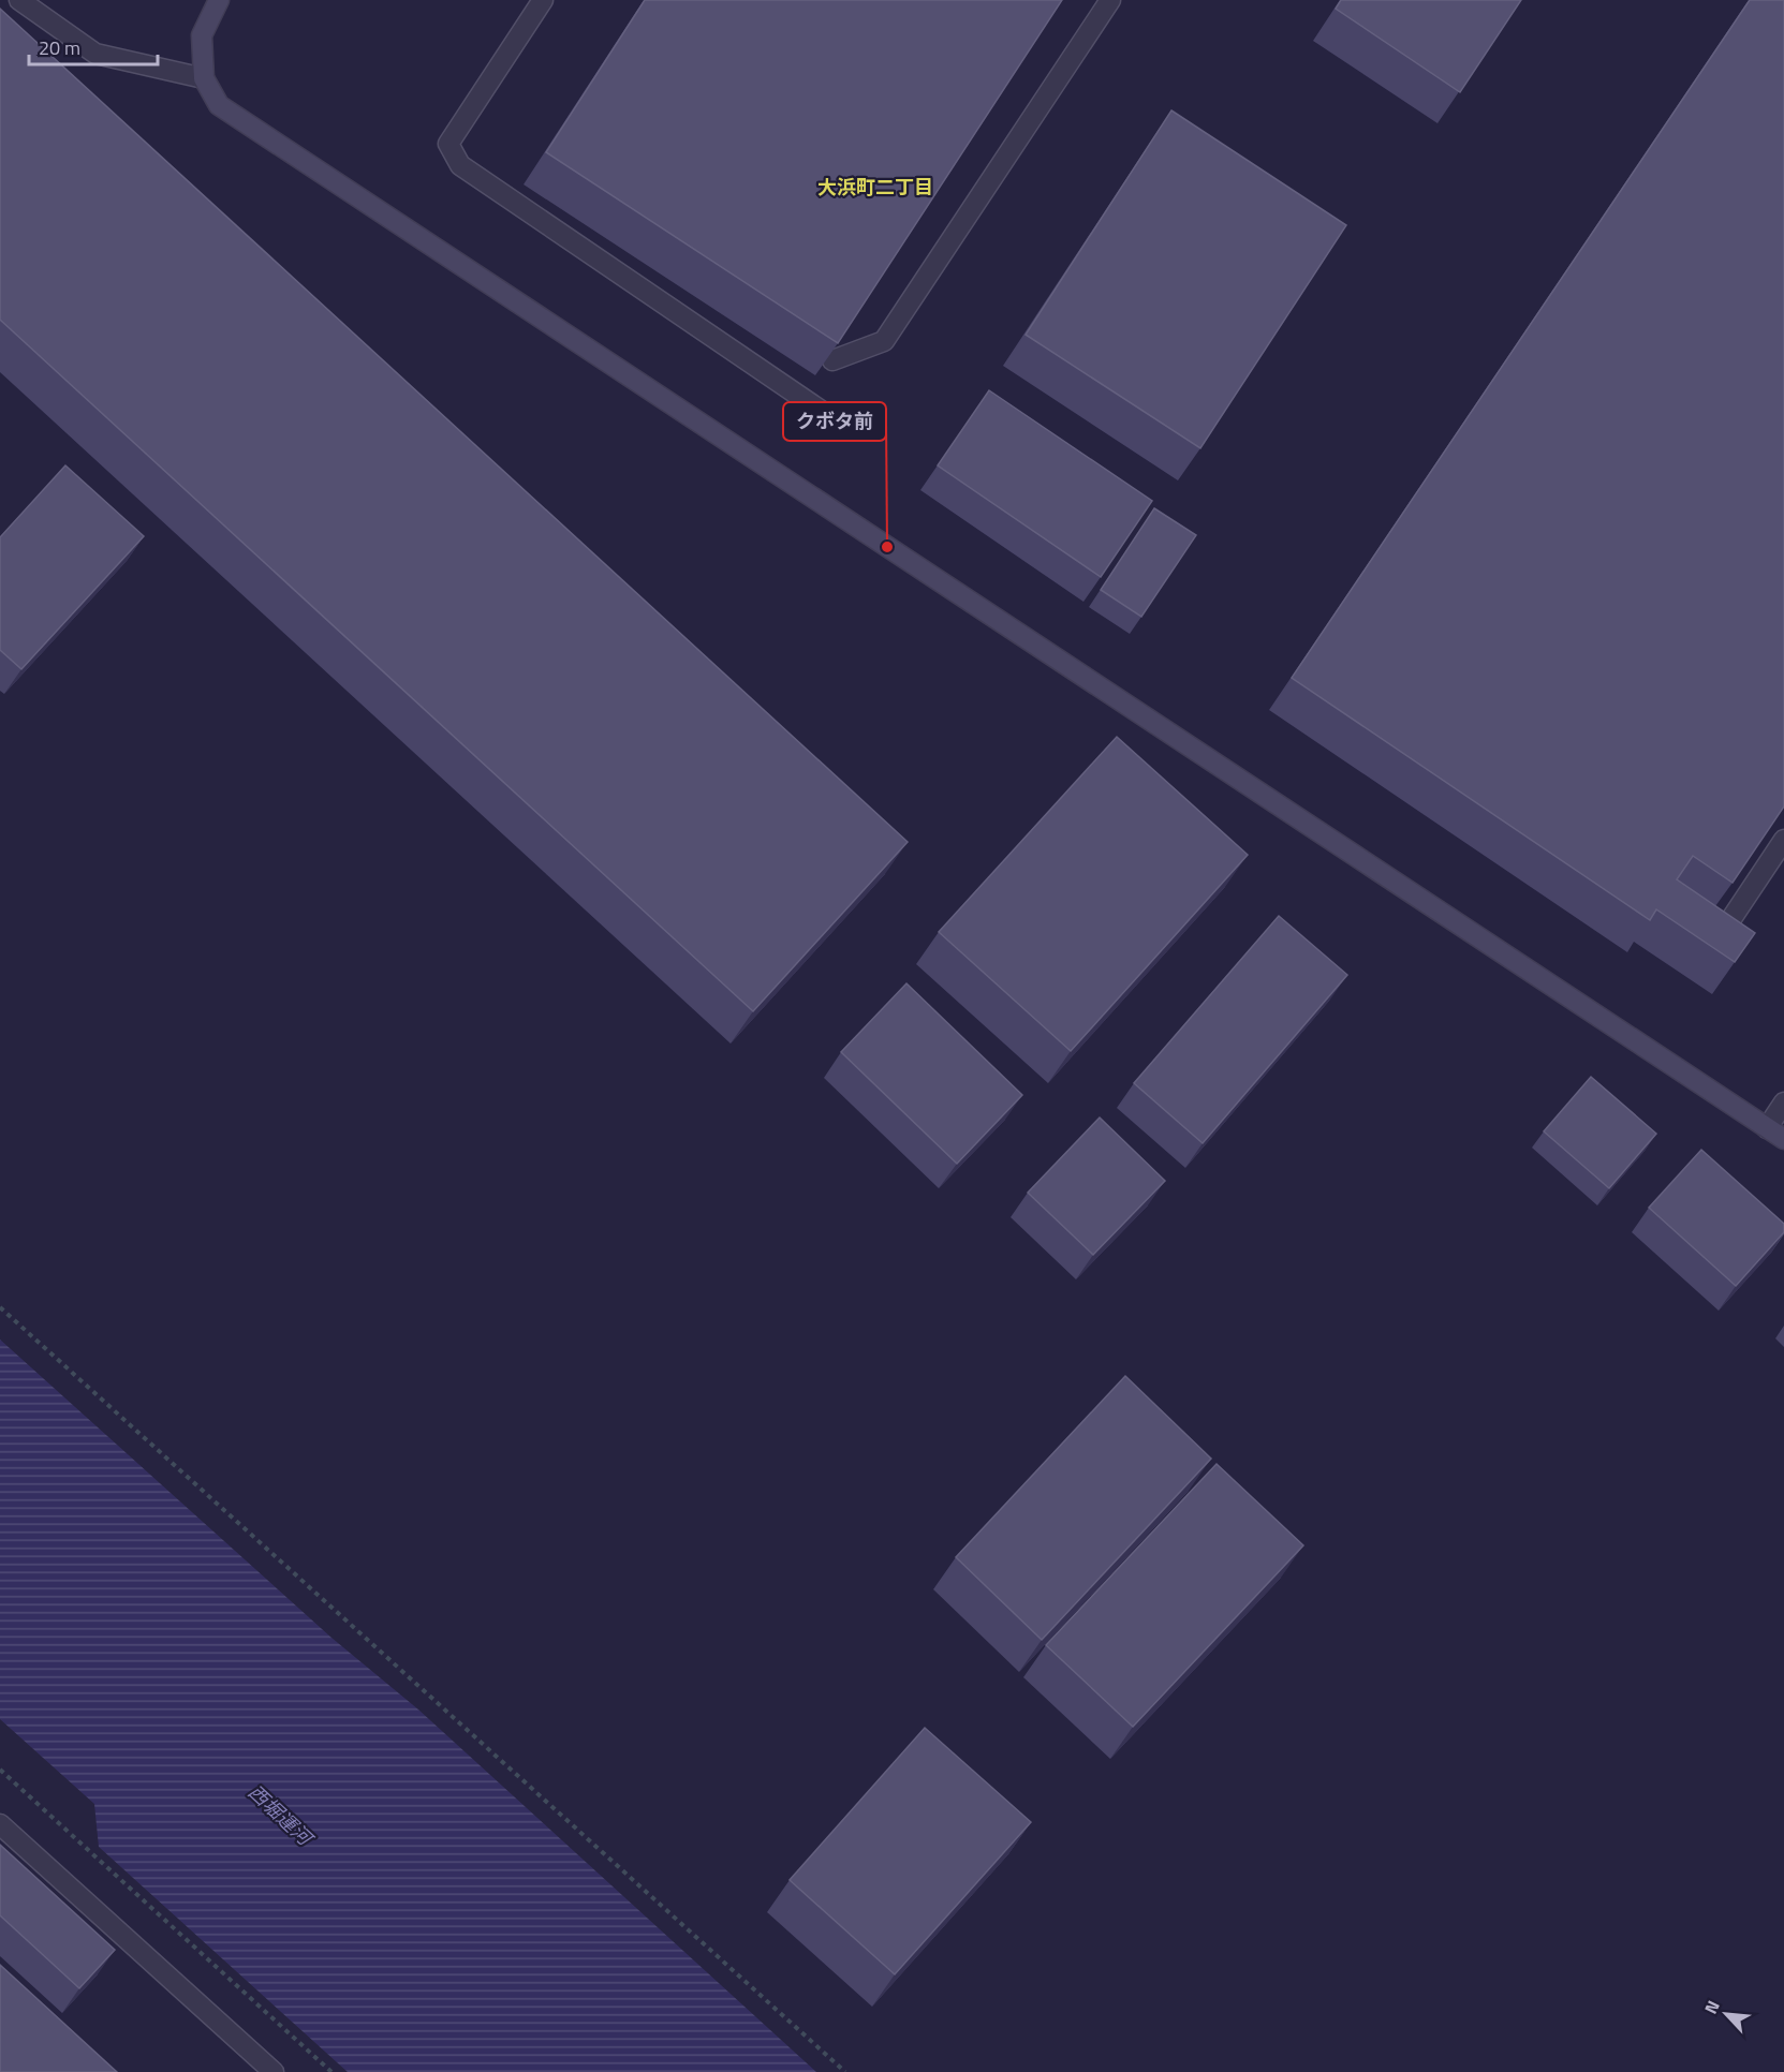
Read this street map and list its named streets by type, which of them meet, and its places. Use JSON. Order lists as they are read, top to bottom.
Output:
{
  "districts": ["大浜町二丁目"],
  "water": ["西堀運河"],
  "places": ["クボタ前"],
  "scale_bar": "20 m",
  "north": "top left"
}
